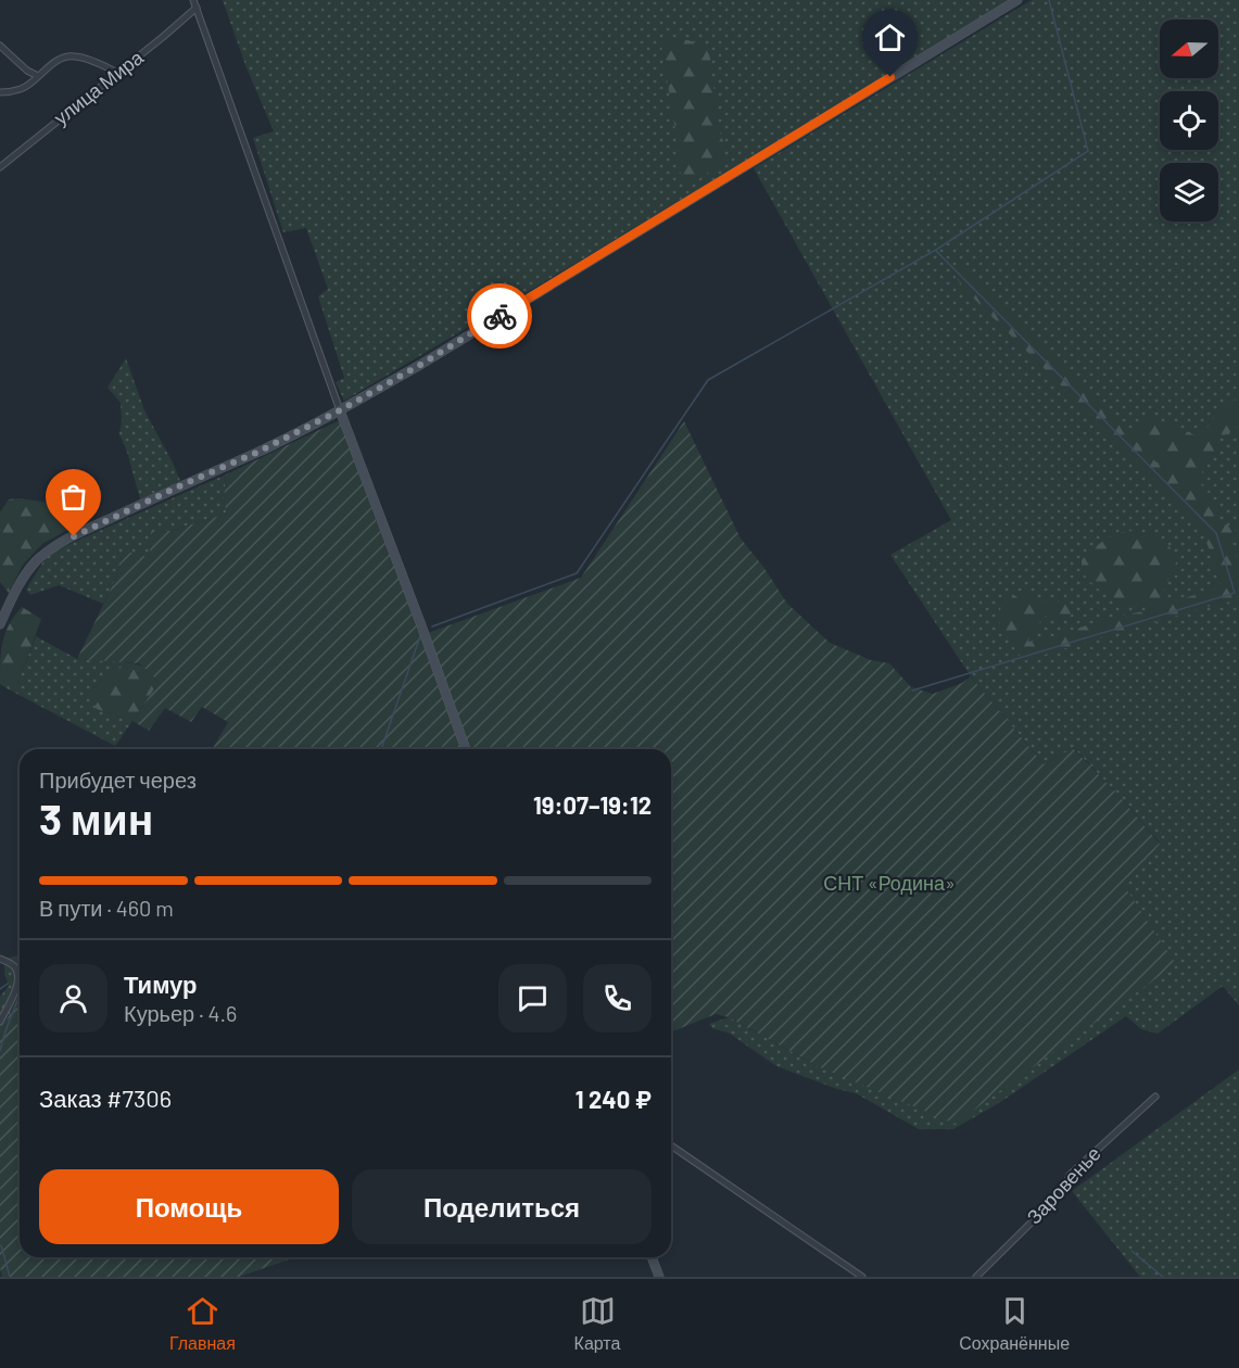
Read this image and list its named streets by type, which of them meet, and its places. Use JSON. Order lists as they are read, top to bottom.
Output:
{
  "streets": {
    "street": ["улица Мира", "Заровенье"]
  },
  "parks": ["СНТ «Родина»"],
  "north": "left",
  "page": {
    "heading": ["3 мин", "Прибудет через", "19:07–19:12"],
    "panel": [
      "Тимур",
      "Курьер · 4.6",
      "Заказ #7306",
      "1 240 ₽"
    ],
    "bar": "В пути · 460 m",
    "buttons": ["Помощь", "Поделиться"],
    "tabs": ["Главная", "Карта", "Сохранённые"]
  }
}
